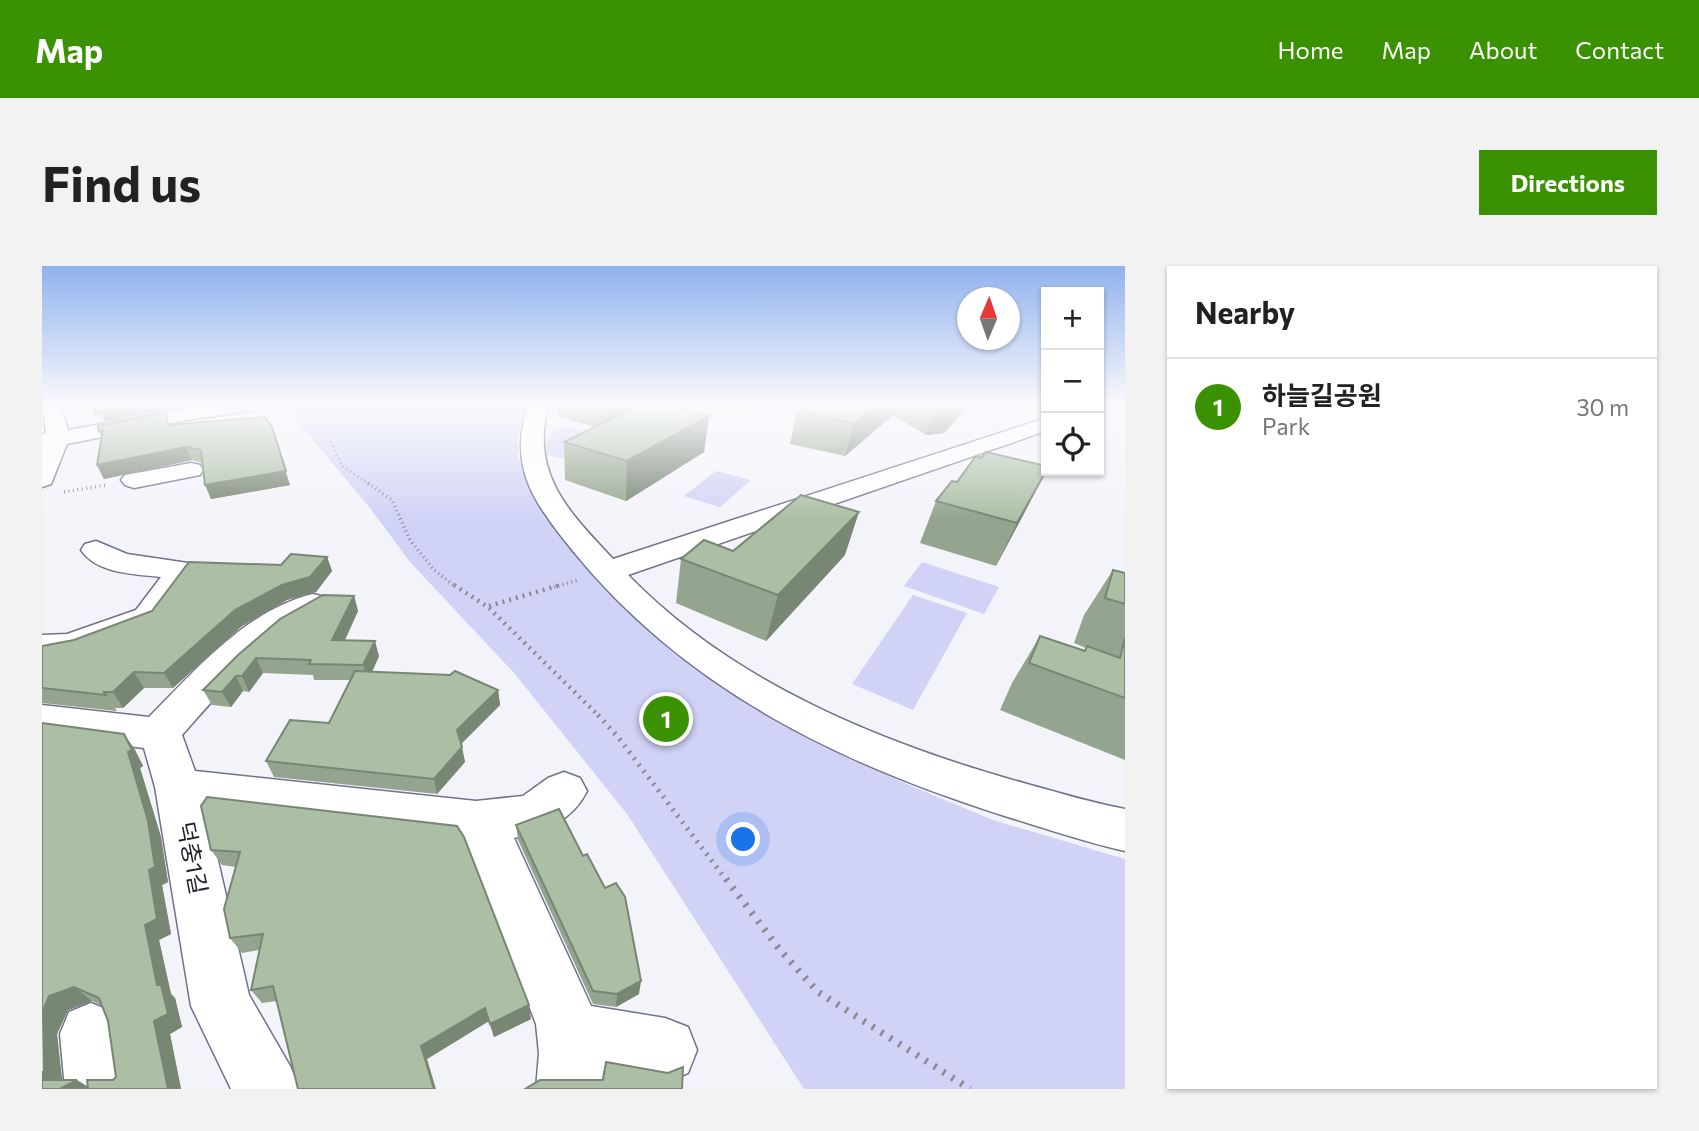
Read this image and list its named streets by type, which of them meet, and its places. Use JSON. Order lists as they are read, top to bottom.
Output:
{
  "streets": {
    "street": ["덕충1길"]
  },
  "north": "top",
  "page": {
    "header": "Map",
    "nav": [
      "Home",
      "Map",
      "About",
      "Contact"
    ],
    "buttons": "Directions",
    "title": "Find us",
    "heading": "Nearby",
    "map_buttons": ["+", "−"],
    "list": [
      {
        "mark": "1",
        "name": "하늘길공원",
        "note": "Park",
        "value": "30 m"
      }
    ],
    "pins": "1"
  }
}
